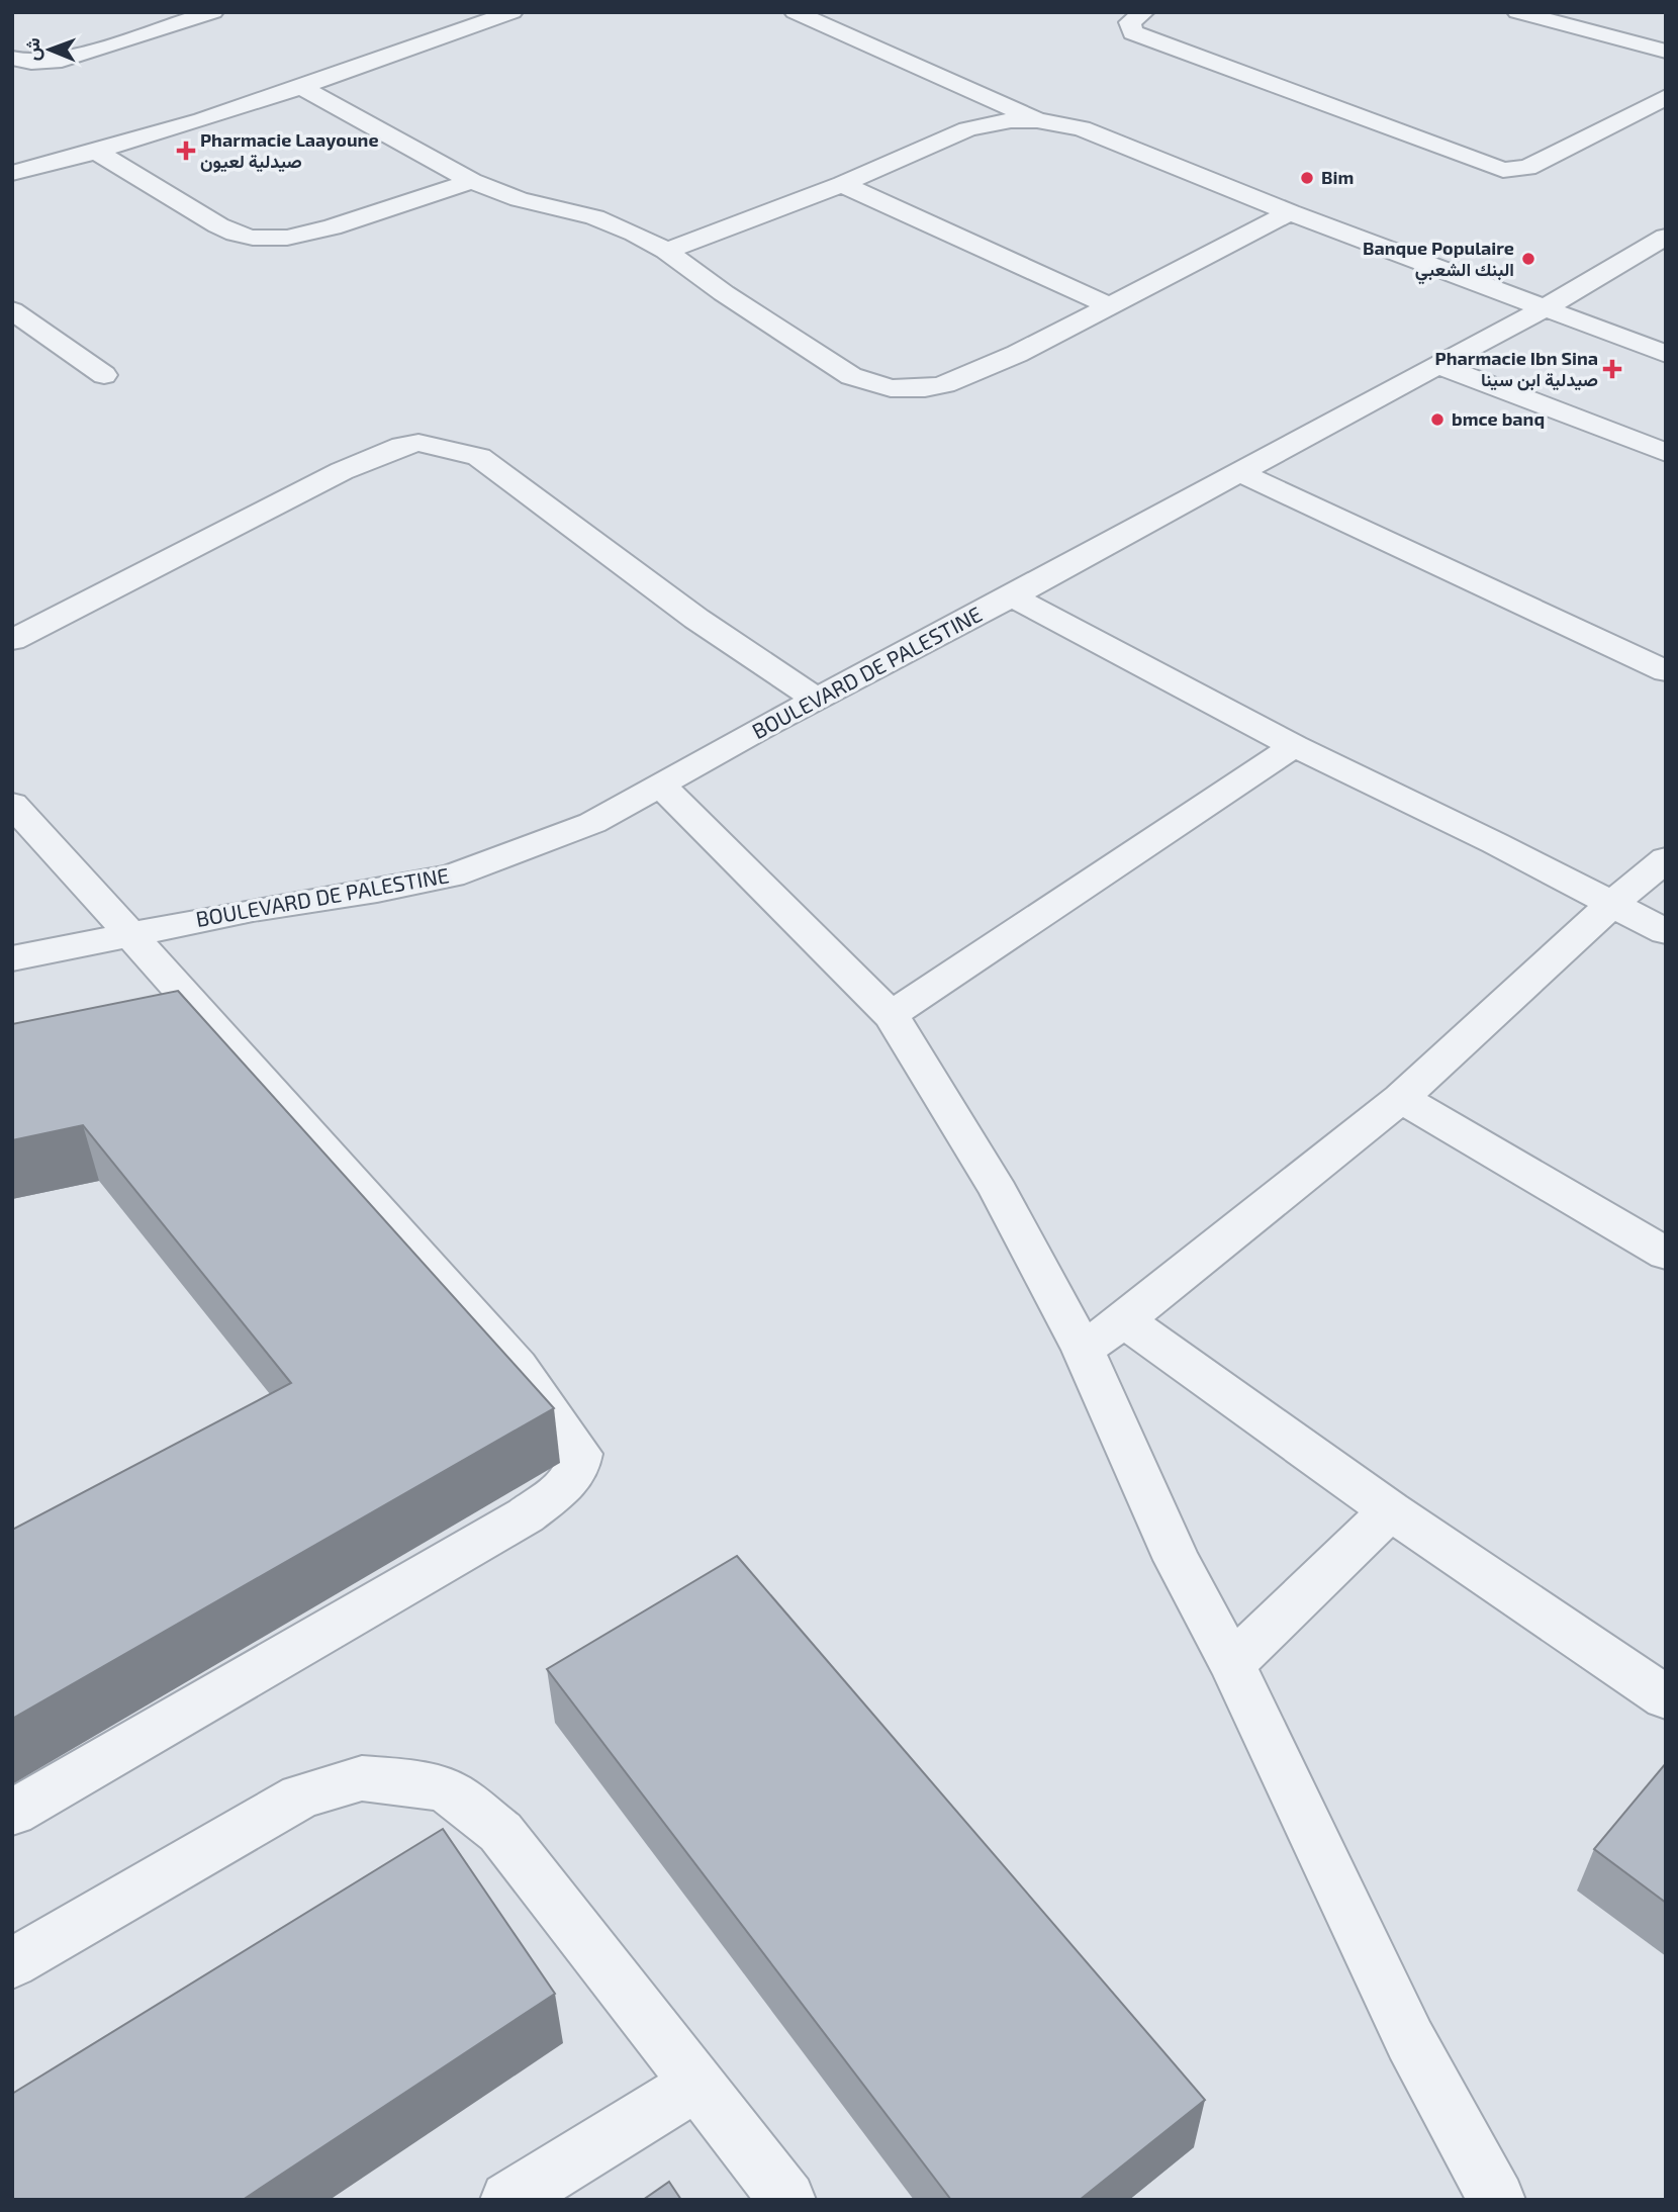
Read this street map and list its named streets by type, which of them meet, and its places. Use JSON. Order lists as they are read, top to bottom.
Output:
{
  "streets": {
    "street": ["BOULEVARD DE PALESTINE"]
  },
  "places": {
    "health": ["Pharmacie Laayoune صيدلية لعيون", "Pharmacie Ibn Sina صيدلية ابن سينا"],
    "other": ["Bim", "Banque Populaire البنك الشعبي", "bmce banq"]
  },
  "north": "left"
}
